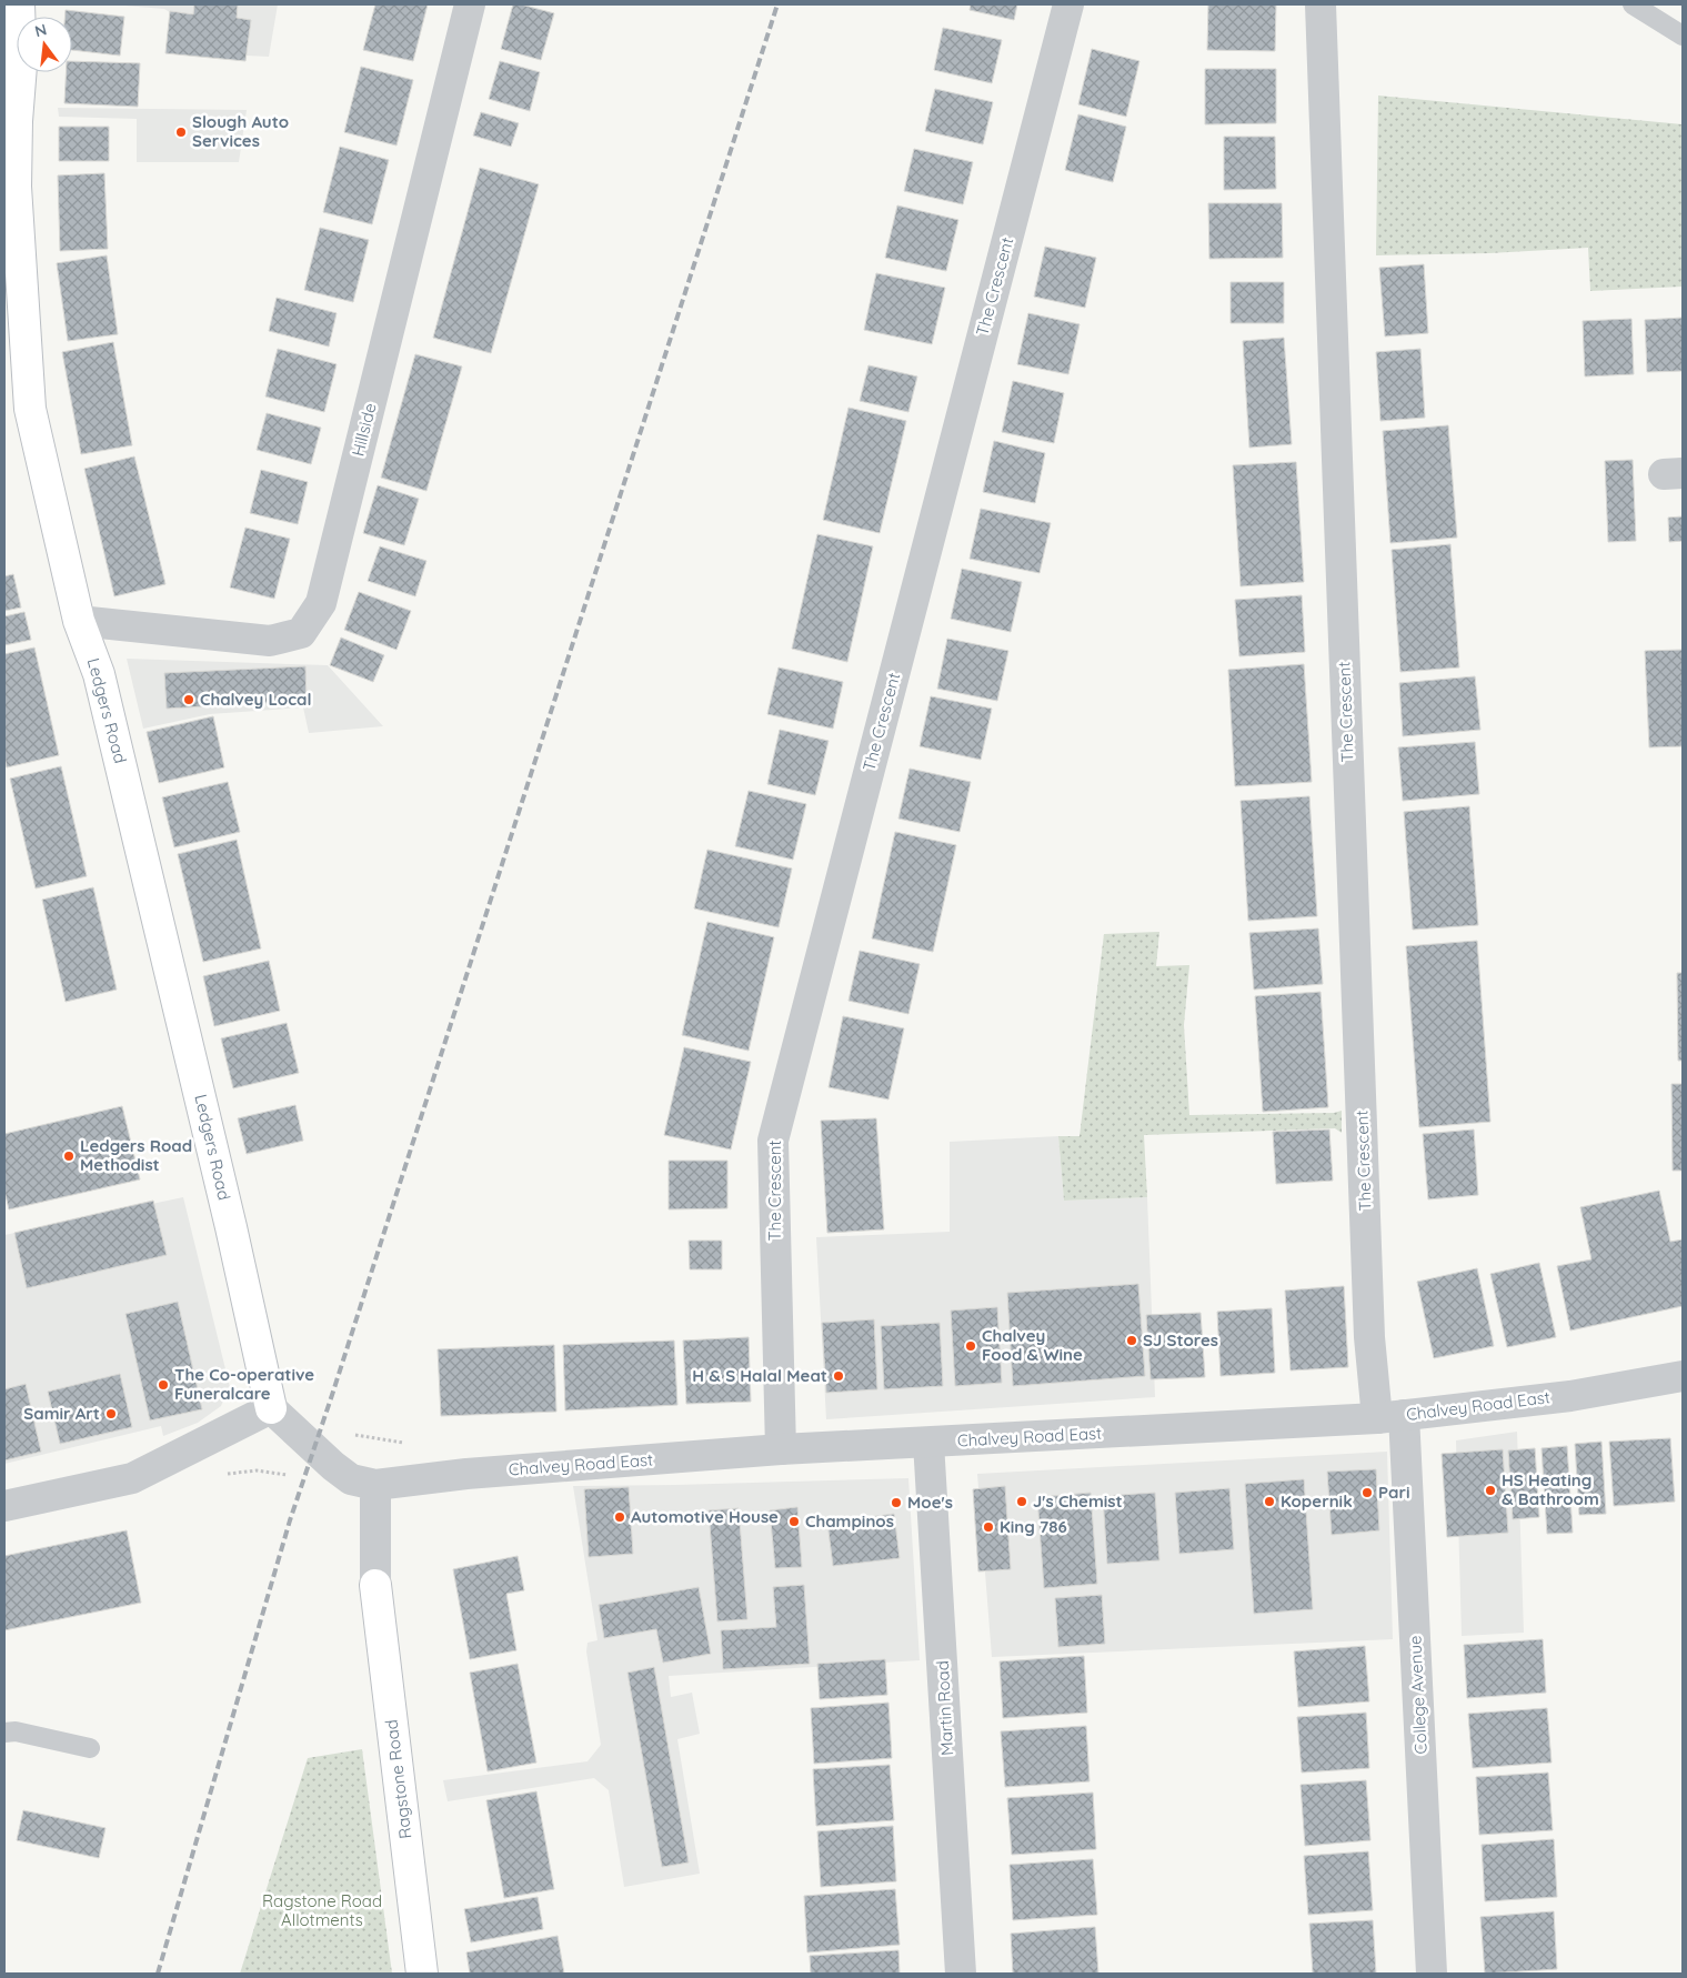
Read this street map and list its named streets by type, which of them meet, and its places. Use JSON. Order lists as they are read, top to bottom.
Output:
{
  "streets": {
    "main road": ["Ledgers Road", "Ragstone Road"],
    "street": [
      "The Crescent",
      "Hillside",
      "Chalvey Road East",
      "College Avenue",
      "Martin Road"
    ]
  },
  "crossings": [
    ["The Crescent", "Chalvey Road East"],
    ["The Crescent", "College Avenue"],
    ["Hillside", "Ledgers Road"],
    ["Chalvey Road East", "College Avenue"],
    ["Chalvey Road East", "Martin Road"]
  ],
  "parks": ["Ragstone Road Allotments"],
  "places": [
    "Slough Auto Services",
    "Chalvey Local",
    "Ledgers Road Methodist",
    "SJ Stores",
    "Chalvey Food & Wine",
    "H & S Halal Meat",
    "The Co-operative Funeralcare",
    "Samir Art",
    "HS Heating & Bathroom",
    "Pari",
    "J's Chemist",
    "Kopernik",
    "Moe's",
    "Automotive House",
    "Champinos",
    "King 786"
  ],
  "north": "top"
}
